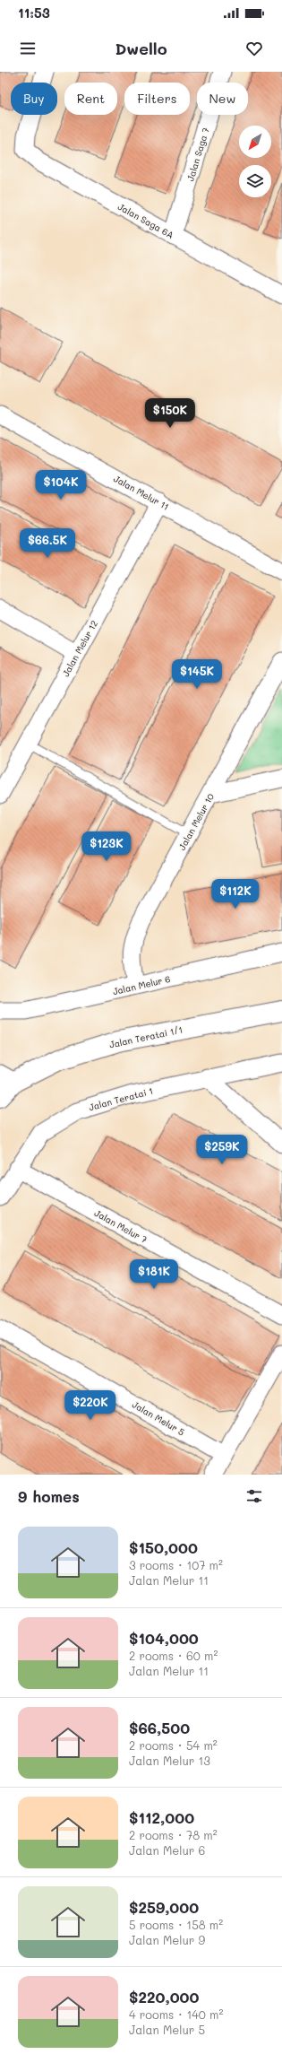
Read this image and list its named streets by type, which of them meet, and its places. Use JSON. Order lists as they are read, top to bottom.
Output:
{
  "streets": {
    "street": [
      "Jalan Saga 7",
      "Jalan Saga 6A",
      "Jalan Melur 11",
      "Jalan Melur 12",
      "Jalan Melur 10",
      "Jalan Melur 6",
      "Jalan Teratai 1/1",
      "Jalan Teratai 1",
      "Jalan Melur 7",
      "Jalan Melur 5"
    ]
  },
  "crossings": [
    ["Jalan Saga 7", "Jalan Saga 6A"],
    ["Jalan Melur 11", "Jalan Melur 12"],
    ["Jalan Melur 10", "Jalan Melur 6"],
    ["Jalan Teratai 1", "Jalan Melur 7"]
  ],
  "north": "bottom left",
  "page": {
    "status": "11:53",
    "header": "Dwello",
    "chip": [
      "Buy",
      "Rent",
      "Filters",
      "New"
    ],
    "price": [
      "$150K",
      "$104K",
      "$66.5K",
      "$145K",
      "$123K",
      "$112K",
      "$259K",
      "$181K",
      "$220K"
    ],
    "heading": "9 homes",
    "list": [
      {
        "name": "$150,000",
        "note": "3 rooms · 107 m² · Jalan Melur 11"
      },
      {
        "name": "$104,000",
        "note": "2 rooms · 60 m² · Jalan Melur 11"
      },
      {
        "name": "$66,500",
        "note": "2 rooms · 54 m² · Jalan Melur 13"
      },
      {
        "name": "$112,000",
        "note": "2 rooms · 78 m² · Jalan Melur 6"
      },
      {
        "name": "$259,000",
        "note": "5 rooms · 158 m² · Jalan Melur 9"
      },
      {
        "name": "$220,000",
        "note": "4 rooms · 140 m² · Jalan Melur 5"
      }
    ]
  }
}
